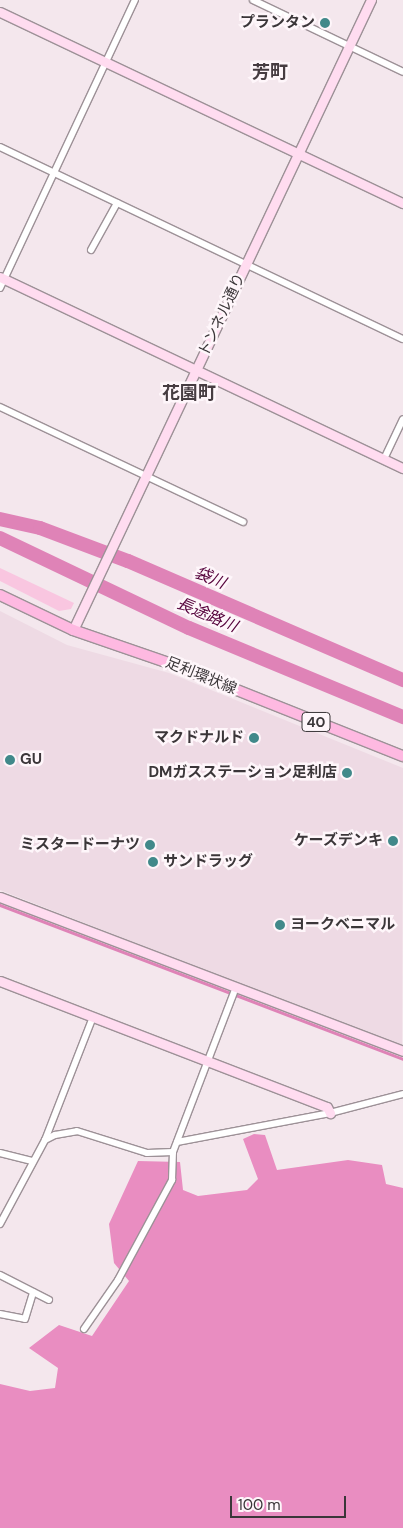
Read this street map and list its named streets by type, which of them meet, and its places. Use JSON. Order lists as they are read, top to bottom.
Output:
{
  "streets": {
    "main road": ["足利環状線", "40"],
    "street": ["トンネル通り"]
  },
  "crossings": [
    ["トンネル通り", "足利環状線"]
  ],
  "districts": ["芳町", "花園町"],
  "water": ["袋川", "長途路川"],
  "places": [
    "プランタン",
    "マクドナルド",
    "GU",
    "DMガスステーション足利店",
    "ケーズデンキ",
    "ミスタードーナツ",
    "サンドラッグ",
    "ヨークベニマル"
  ],
  "scale_bar": "100 m"
}
